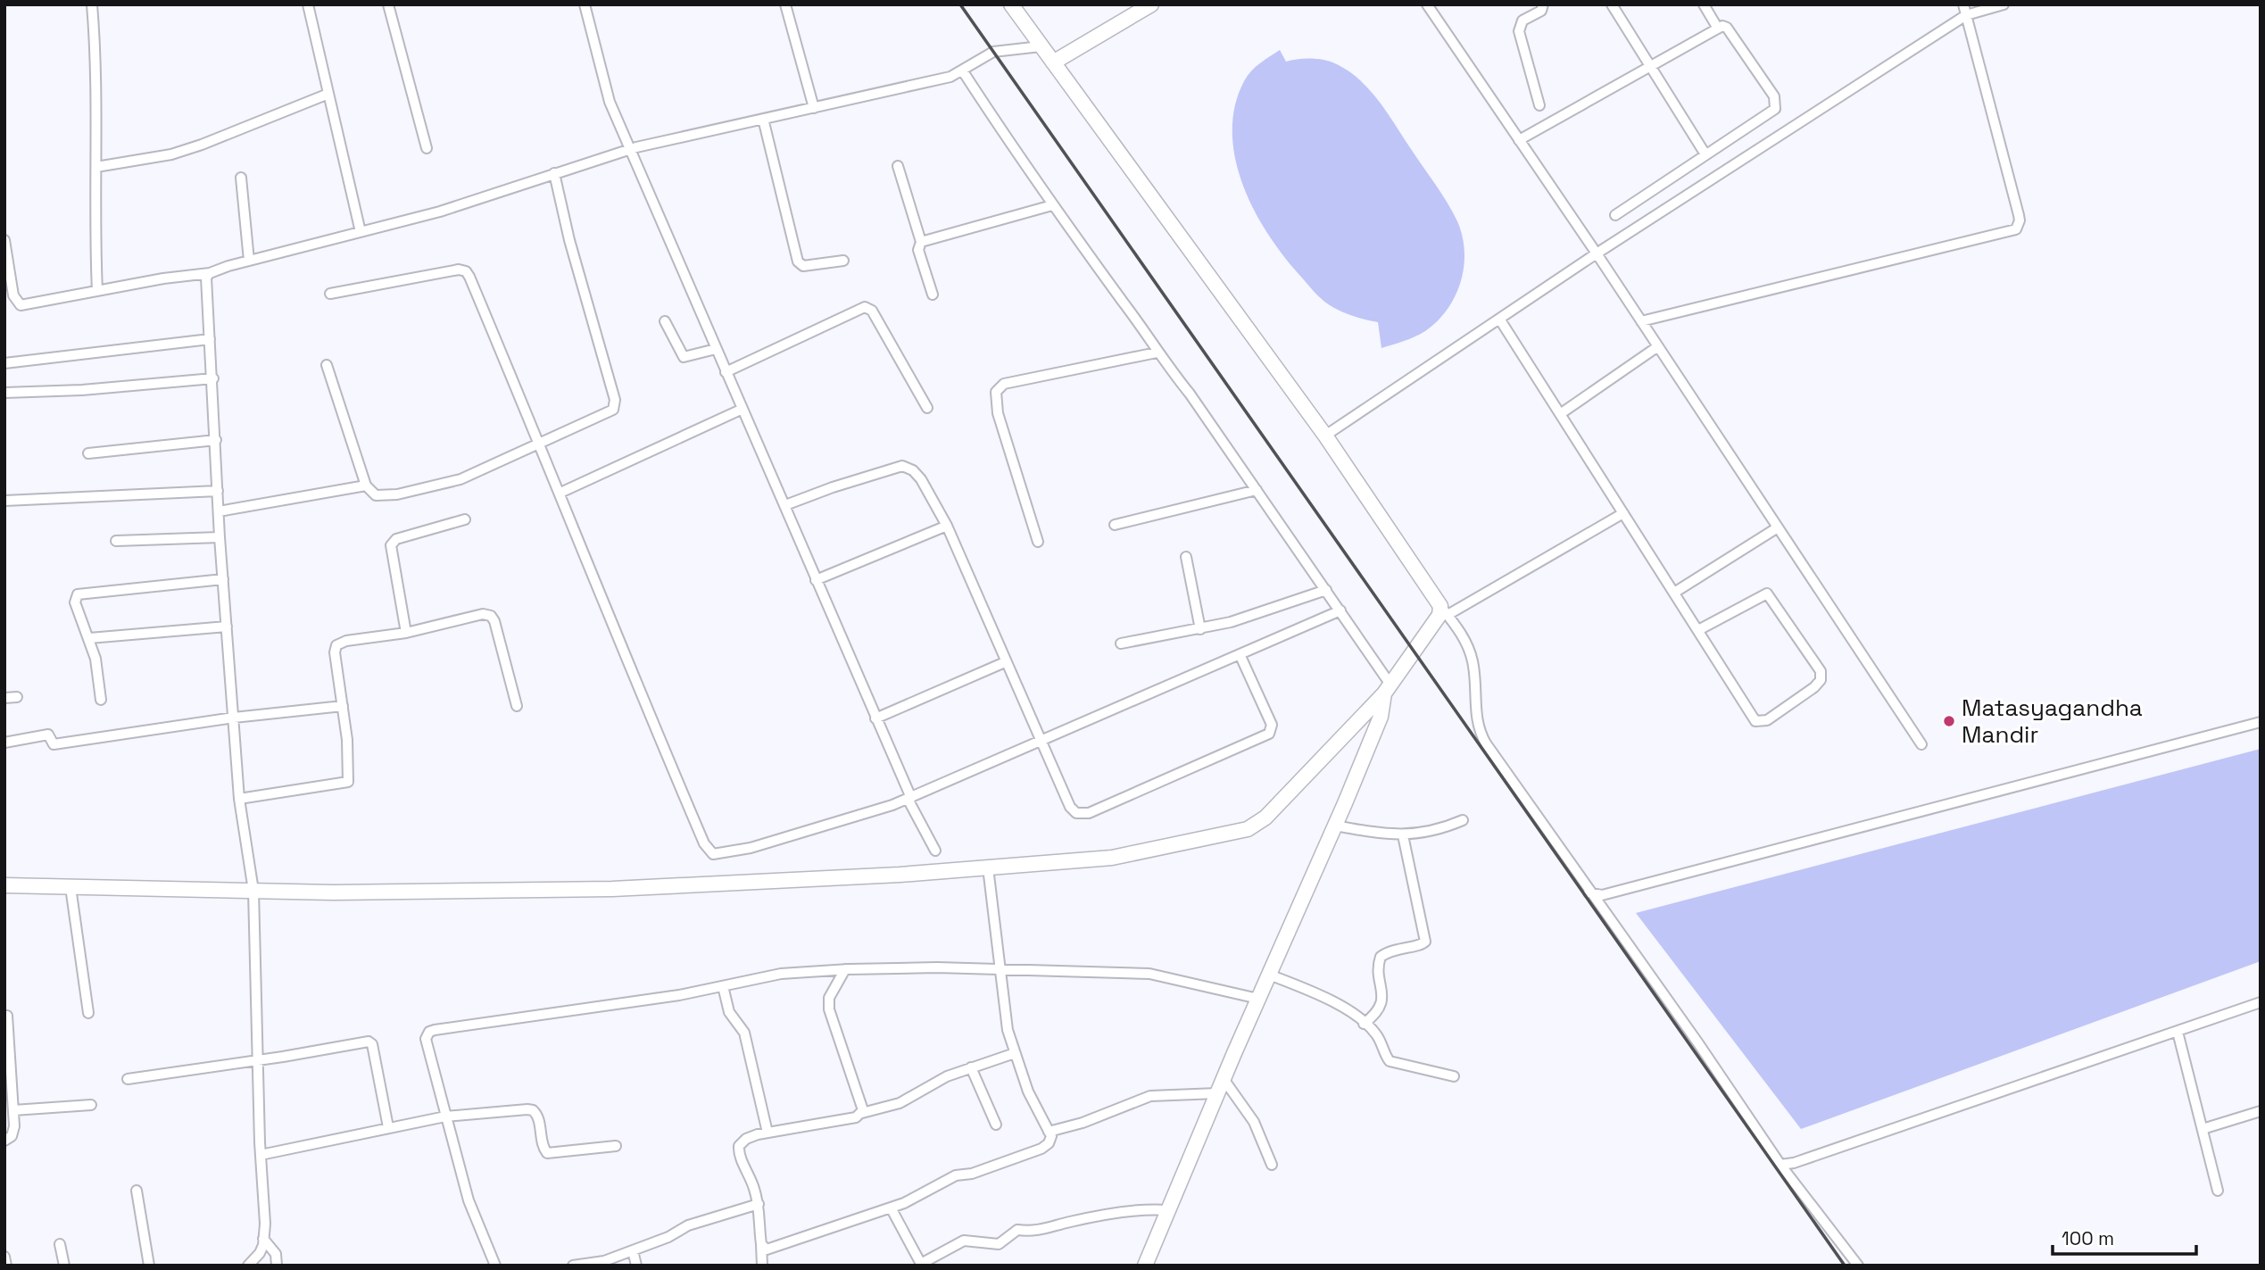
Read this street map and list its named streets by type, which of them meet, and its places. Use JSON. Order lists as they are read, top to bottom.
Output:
{
  "places": ["Matasyagandha Mandir"],
  "scale_bar": "100 m"
}
